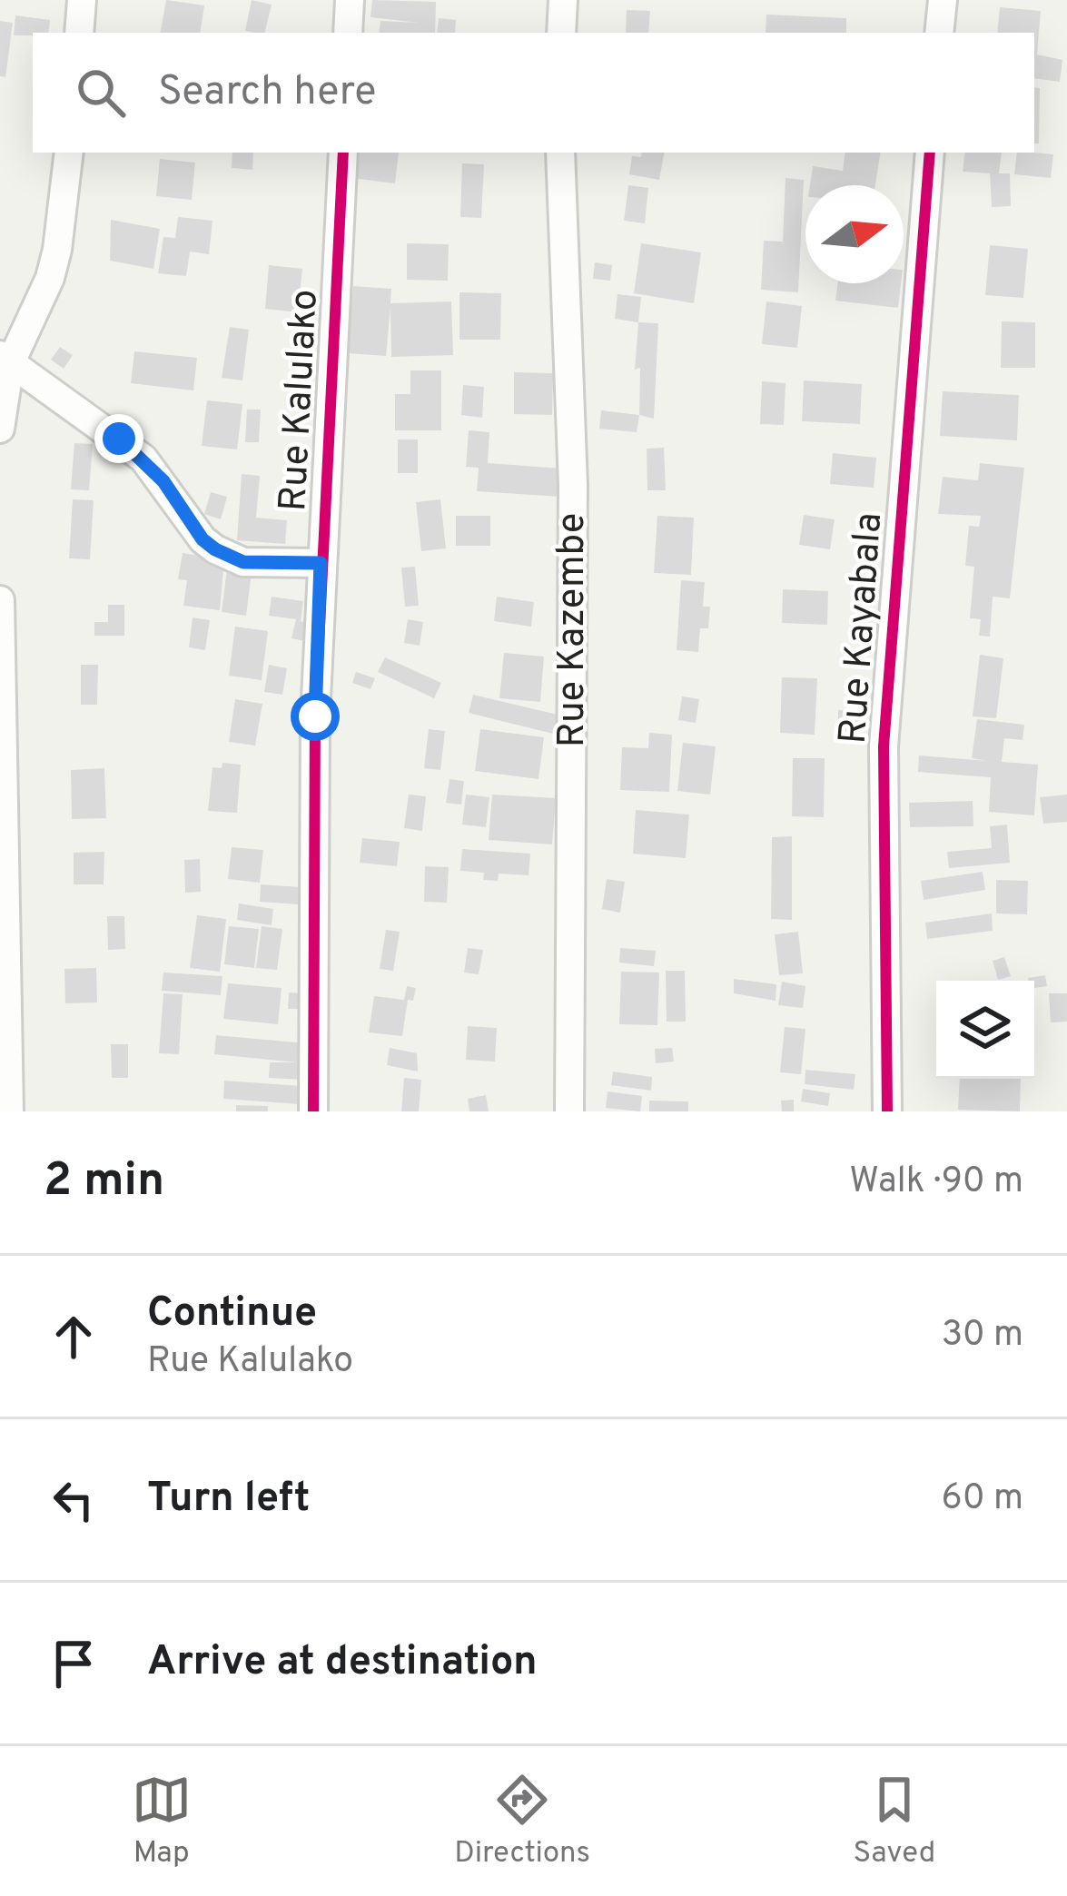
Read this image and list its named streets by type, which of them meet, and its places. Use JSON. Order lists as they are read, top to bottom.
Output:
{
  "streets": {
    "street": ["Rue Kalulako", "Rue Kayabala", "Rue Kazembe"]
  },
  "north": "right",
  "page": {
    "search": "Search here",
    "heading": ["2 min", "Walk · 90 m"],
    "list": [
      ["Continue", "Rue Kalulako", "30 m"],
      ["Turn left", "60 m"],
      "Arrive at destination"
    ],
    "nav": ["Map", "Directions", "Saved"]
  }
}
